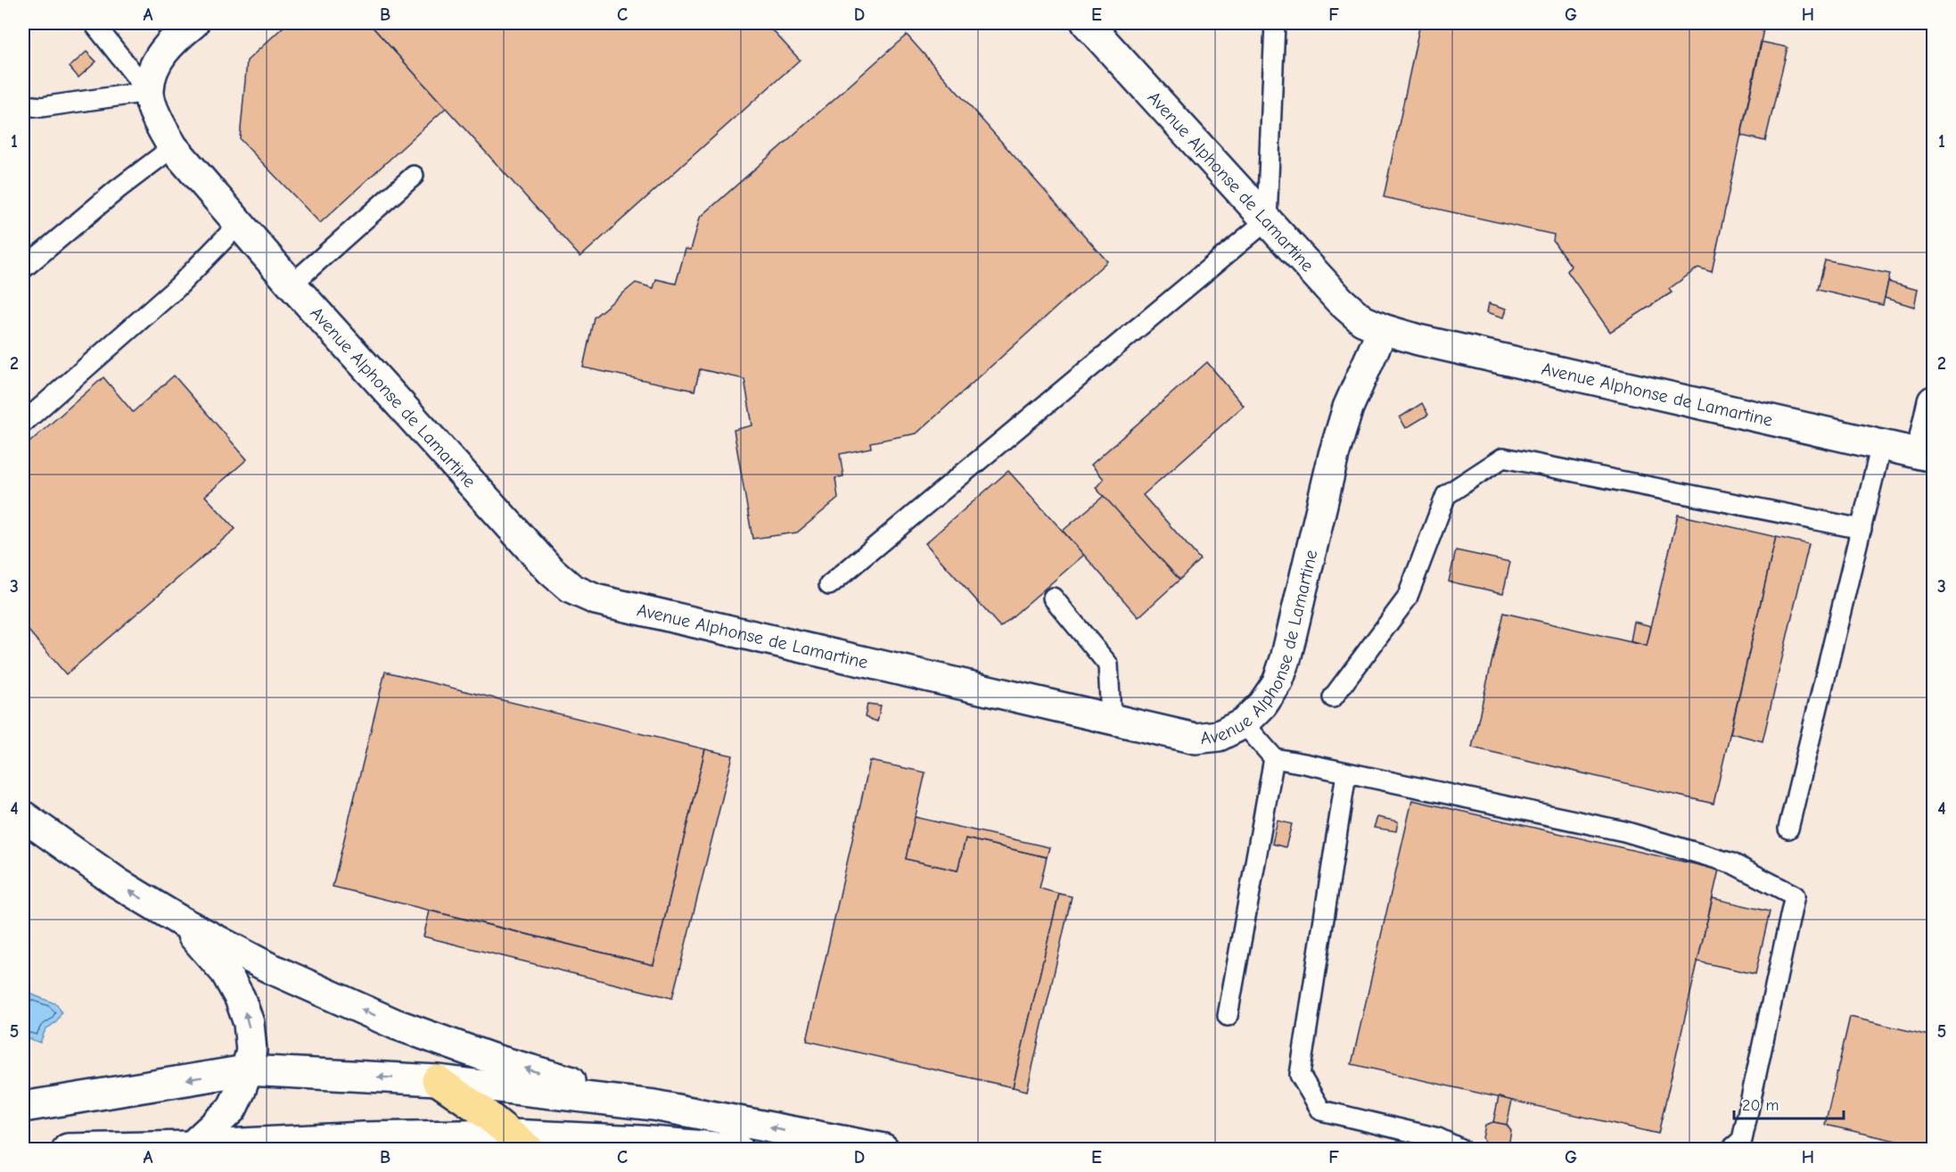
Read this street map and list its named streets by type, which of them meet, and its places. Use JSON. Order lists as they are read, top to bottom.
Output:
{
  "streets": {
    "street": ["Avenue Alphonse de Lamartine"]
  },
  "scale_bar": "20 m",
  "grid": {
    "columns": [
      "A",
      "B",
      "C",
      "D",
      "E",
      "F",
      "G",
      "H"
    ],
    "rows": [
      "1",
      "2",
      "3",
      "4",
      "5"
    ]
  }
}
